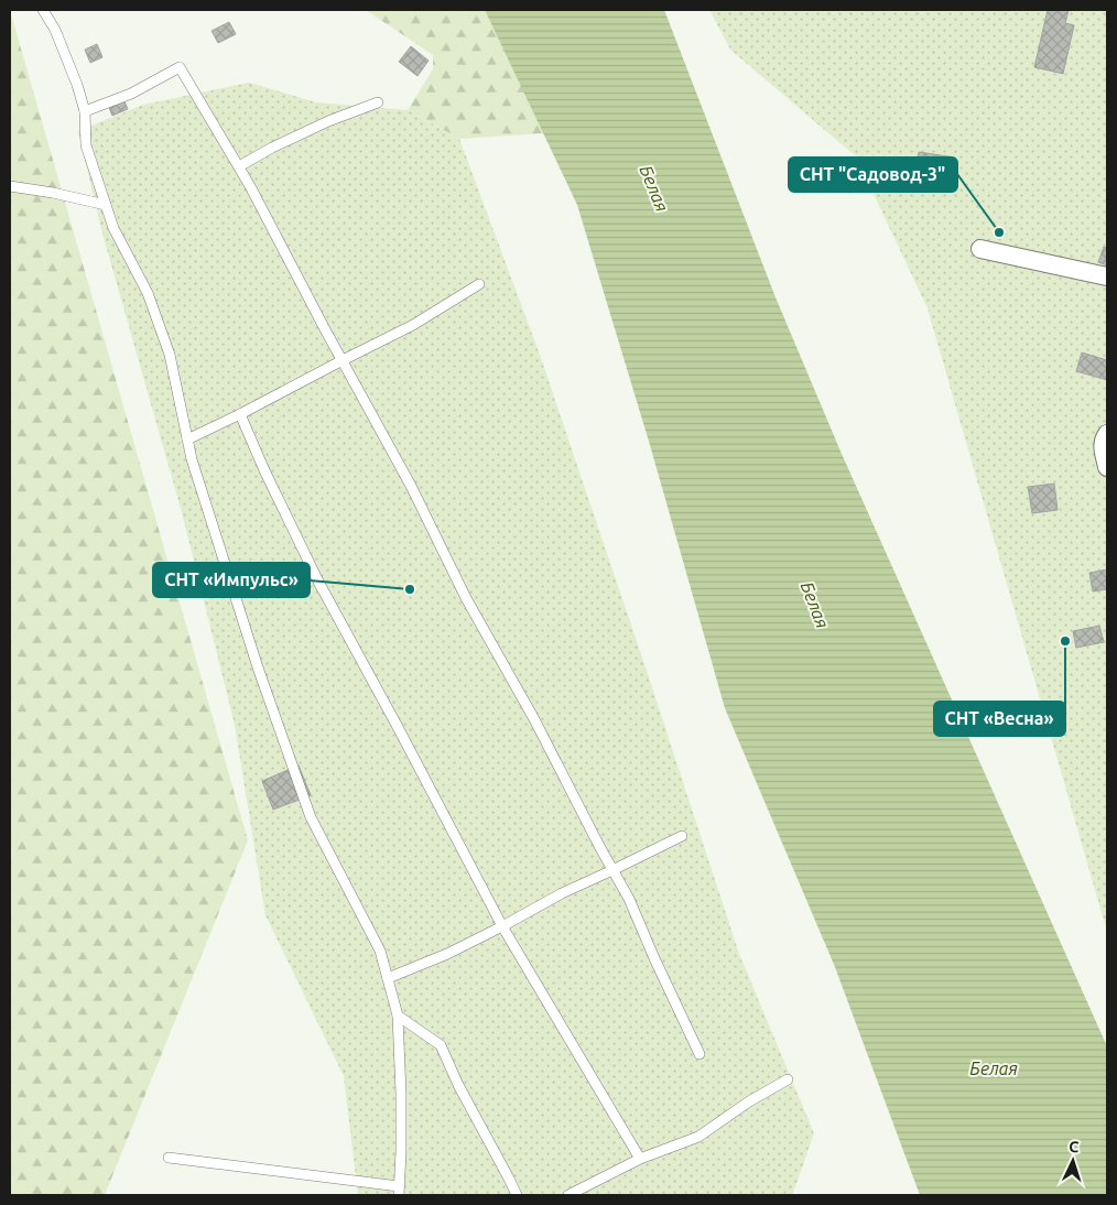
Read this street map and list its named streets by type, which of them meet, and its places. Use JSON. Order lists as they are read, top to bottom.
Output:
{
  "water": ["Белая"],
  "places": ["СНТ \"Садовод-3\"", "СНТ «Импульс»", "СНТ «Весна»"],
  "north": "top"
}
